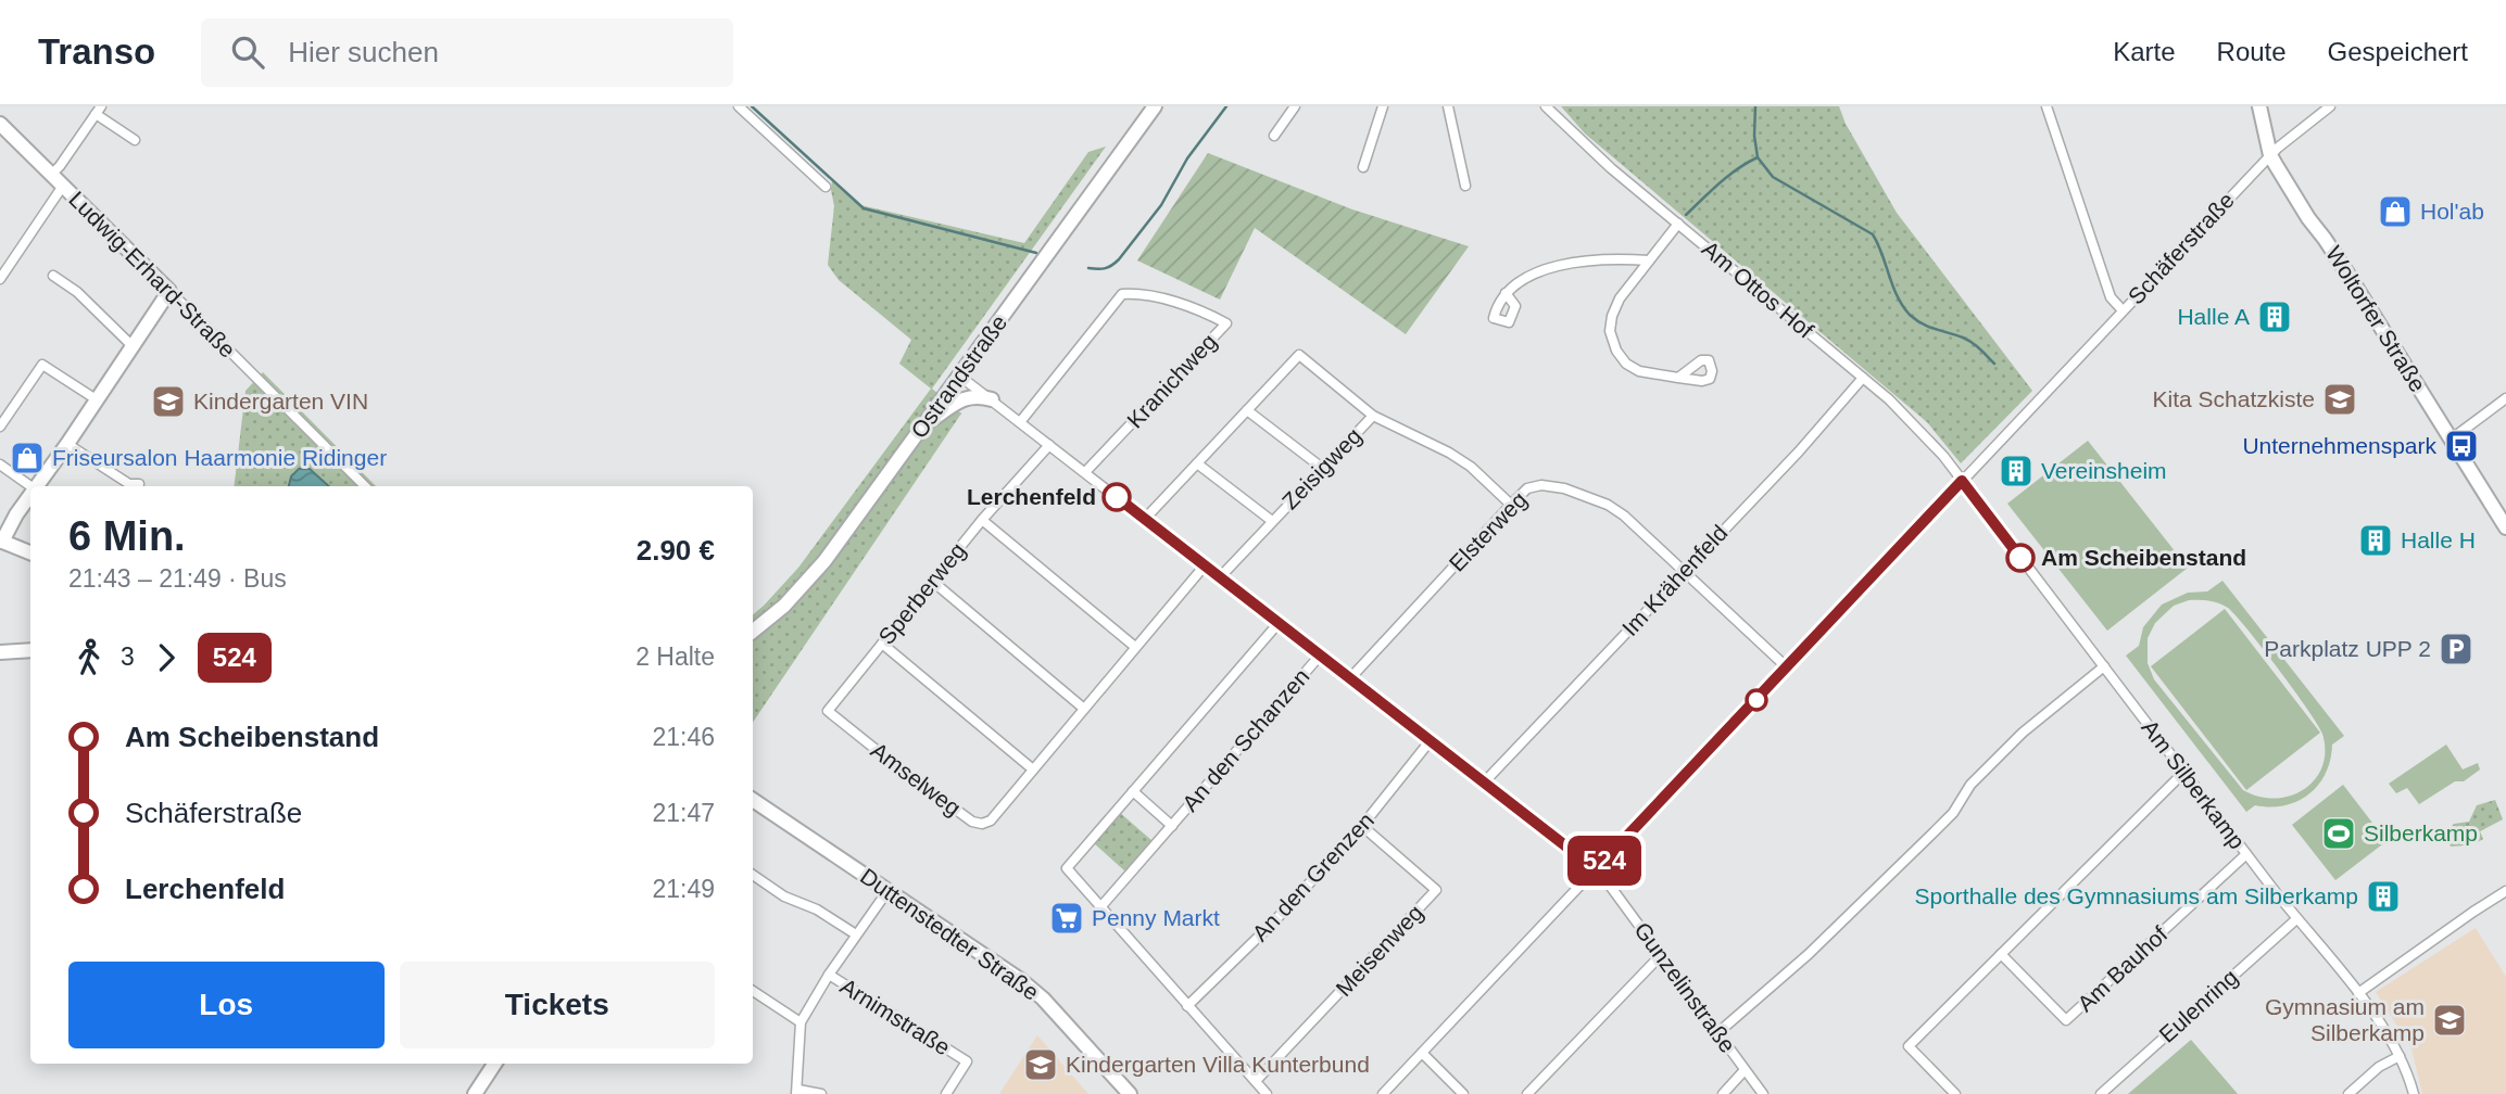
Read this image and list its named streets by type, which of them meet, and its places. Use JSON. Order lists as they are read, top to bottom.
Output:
{
  "streets": {
    "street": [
      "Schäferstraße",
      "Ludwig-Erhard-Straße",
      "Am Ottos Hof",
      "Woltorfer Straße",
      "Ostrandstraße",
      "Kranichweg",
      "Zeisigweg",
      "Elsterweg",
      "Im Krähenfeld",
      "Sperberweg",
      "An den Schanzen",
      "Amselweg",
      "Am Silberkamp",
      "An den Grenzen",
      "Duttenstedter Straße",
      "Meisenweg",
      "Am Bauhof",
      "Gunzelinstraße",
      "Eulenring",
      "Arnimstraße"
    ]
  },
  "crossings": [
    ["Schäferstraße", "Am Ottos Hof"],
    ["Schäferstraße", "Woltorfer Straße"],
    ["Schäferstraße", "Elsterweg"],
    ["Schäferstraße", "Am Silberkamp"],
    ["Schäferstraße", "Gunzelinstraße"],
    ["Am Ottos Hof", "Im Krähenfeld"],
    ["Am Ottos Hof", "Am Silberkamp"],
    ["Ostrandstraße", "Gunzelinstraße"],
    ["Kranichweg", "Gunzelinstraße"],
    ["Zeisigweg", "Elsterweg"],
    ["Zeisigweg", "Gunzelinstraße"],
    ["Elsterweg", "Im Krähenfeld"],
    ["Elsterweg", "Gunzelinstraße"],
    ["Im Krähenfeld", "Gunzelinstraße"],
    ["Sperberweg", "Amselweg"],
    ["Sperberweg", "Gunzelinstraße"],
    ["An den Schanzen", "Gunzelinstraße"],
    ["Amselweg", "Gunzelinstraße"],
    ["Am Silberkamp", "Am Bauhof"],
    ["Am Silberkamp", "Eulenring"],
    ["An den Grenzen", "Meisenweg"],
    ["An den Grenzen", "Gunzelinstraße"]
  ],
  "places": {
    "shop": ["Hol'ab", "Friseursalon Haarmonie Ridinger"],
    "building": [
      "Halle A",
      "Vereinsheim",
      "Halle H",
      "Sporthalle des Gymnasiums am Silberkamp"
    ],
    "school or university": [
      "Kita Schatzkiste",
      "Kindergarten VIN",
      "Gymnasium am Silberkamp",
      "Kindergarten Villa Kunterbund"
    ],
    "bus stop": ["Unternehmenspark"],
    "other": ["Lerchenfeld", "Am Scheibenstand"],
    "parking": ["Parkplatz UPP 2"],
    "sports": ["Silberkamp"],
    "supermarket": ["Penny Markt"]
  },
  "lines": ["bus line 524"],
  "page": {
    "header": "Transo",
    "search": "Hier suchen",
    "nav": ["Karte", "Route", "Gespeichert"],
    "on_map": "524",
    "heading": ["6 Min.", "21:43 – 21:49 · Bus", "2.90 €"],
    "legs": ["3", "524", "2 Halte"],
    "list": [
      {
        "name": "Am Scheibenstand",
        "value": "21:46"
      },
      {
        "name": "Schäferstraße",
        "value": "21:47"
      },
      {
        "name": "Lerchenfeld",
        "value": "21:49"
      }
    ],
    "buttons": ["Los", "Tickets"]
  }
}
